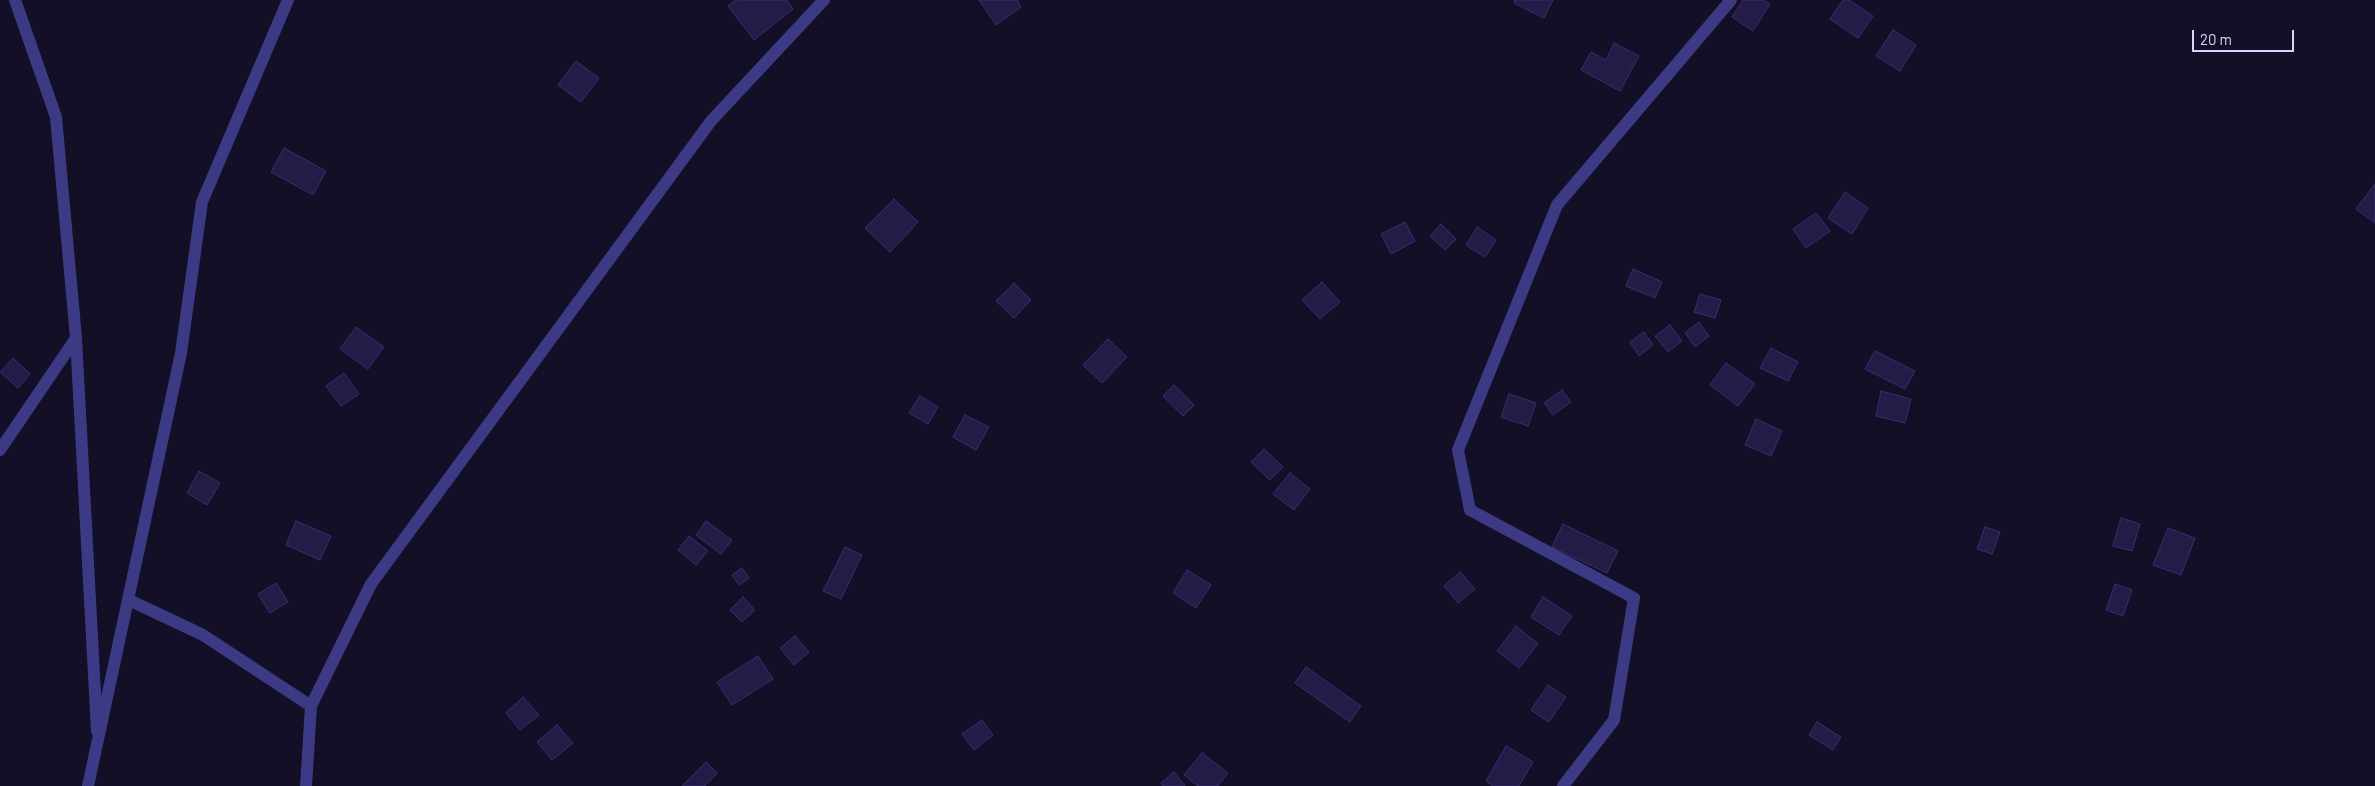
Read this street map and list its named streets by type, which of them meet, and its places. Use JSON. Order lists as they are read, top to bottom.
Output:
{
  "scale_bar": "20 m"
}
